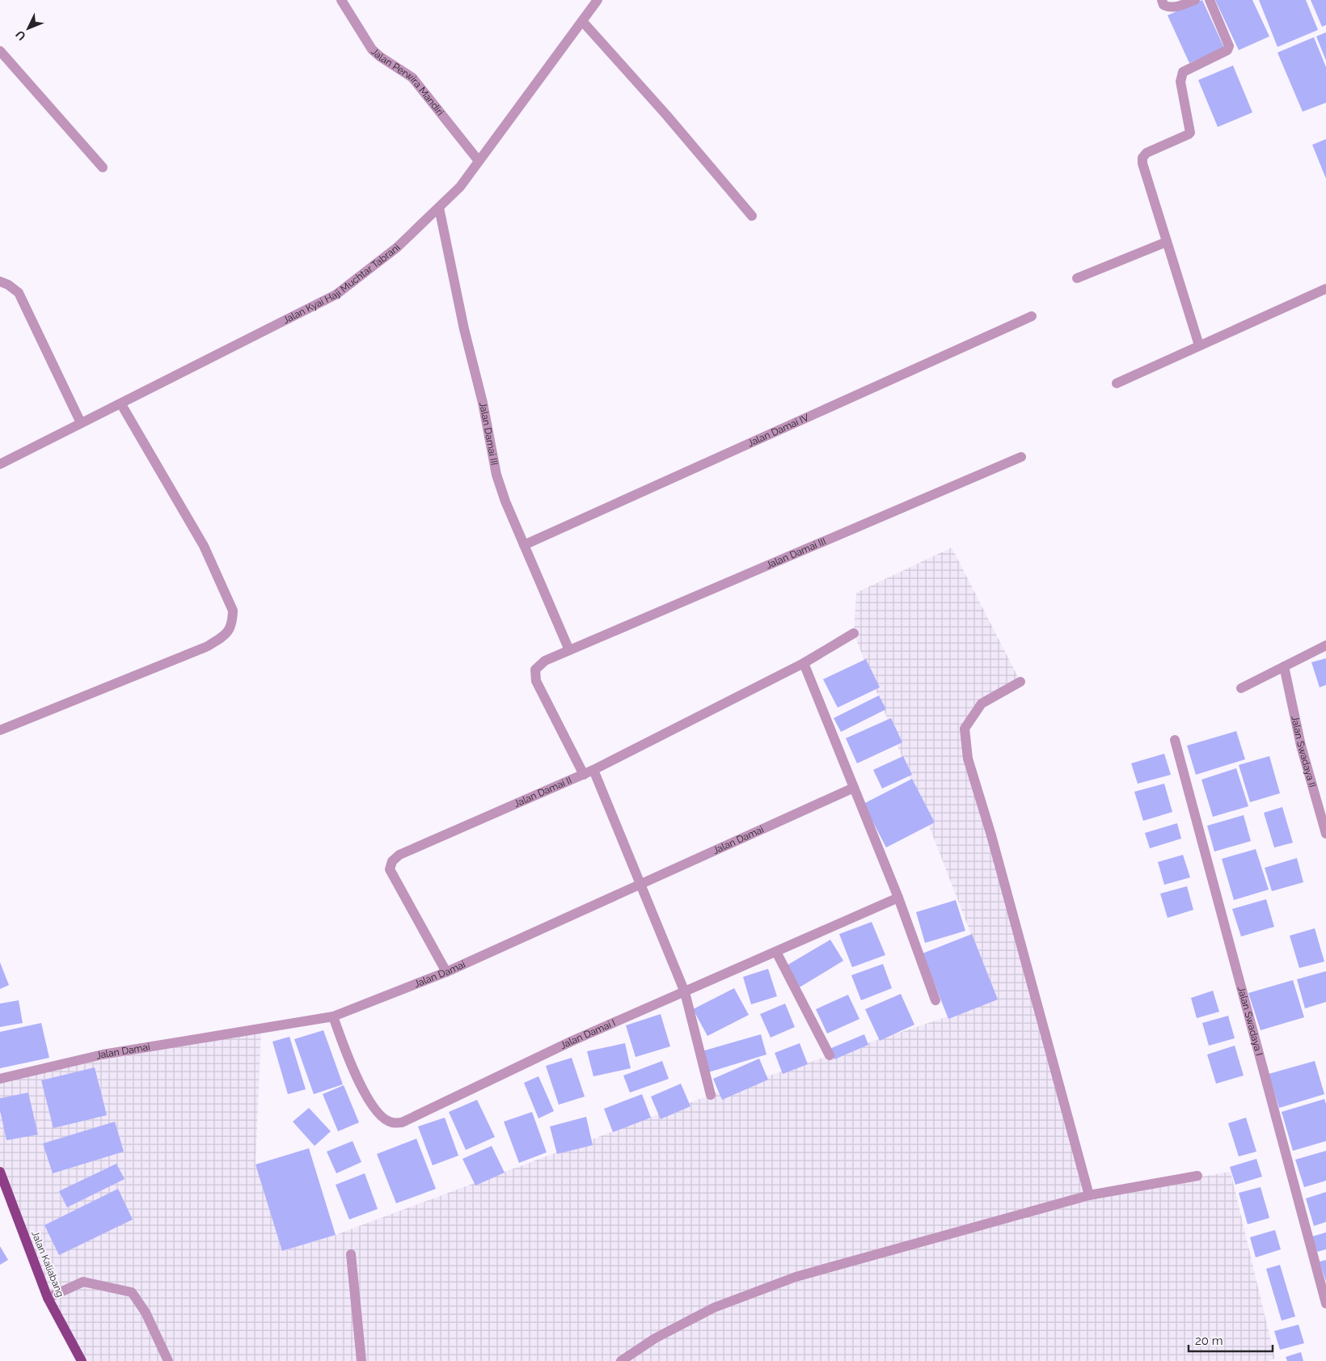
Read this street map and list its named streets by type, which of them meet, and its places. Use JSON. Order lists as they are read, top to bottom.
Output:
{
  "streets": {
    "main road": ["Jalan Kaliabang"],
    "street": [
      "Jalan Perwira Mandiri",
      "Jalan Kyai Haji Muchtar Tabrani",
      "Jalan Damai IV",
      "Jalan Damai III",
      "Jalan Swadaya II",
      "Jalan Damai II",
      "Jalan Damai",
      "Jalan Swadaya I",
      "Jalan Damai I"
    ]
  },
  "crossings": [
    ["Jalan Perwira Mandiri", "Jalan Kyai Haji Muchtar Tabrani"],
    ["Jalan Kyai Haji Muchtar Tabrani", "Jalan Damai III"],
    ["Jalan Damai IV", "Jalan Damai III"],
    ["Jalan Damai III", "Jalan Damai II"],
    ["Jalan Damai II", "Jalan Damai"],
    ["Jalan Damai", "Jalan Damai I"]
  ],
  "scale_bar": "20 m",
  "north": "bottom left"
}
